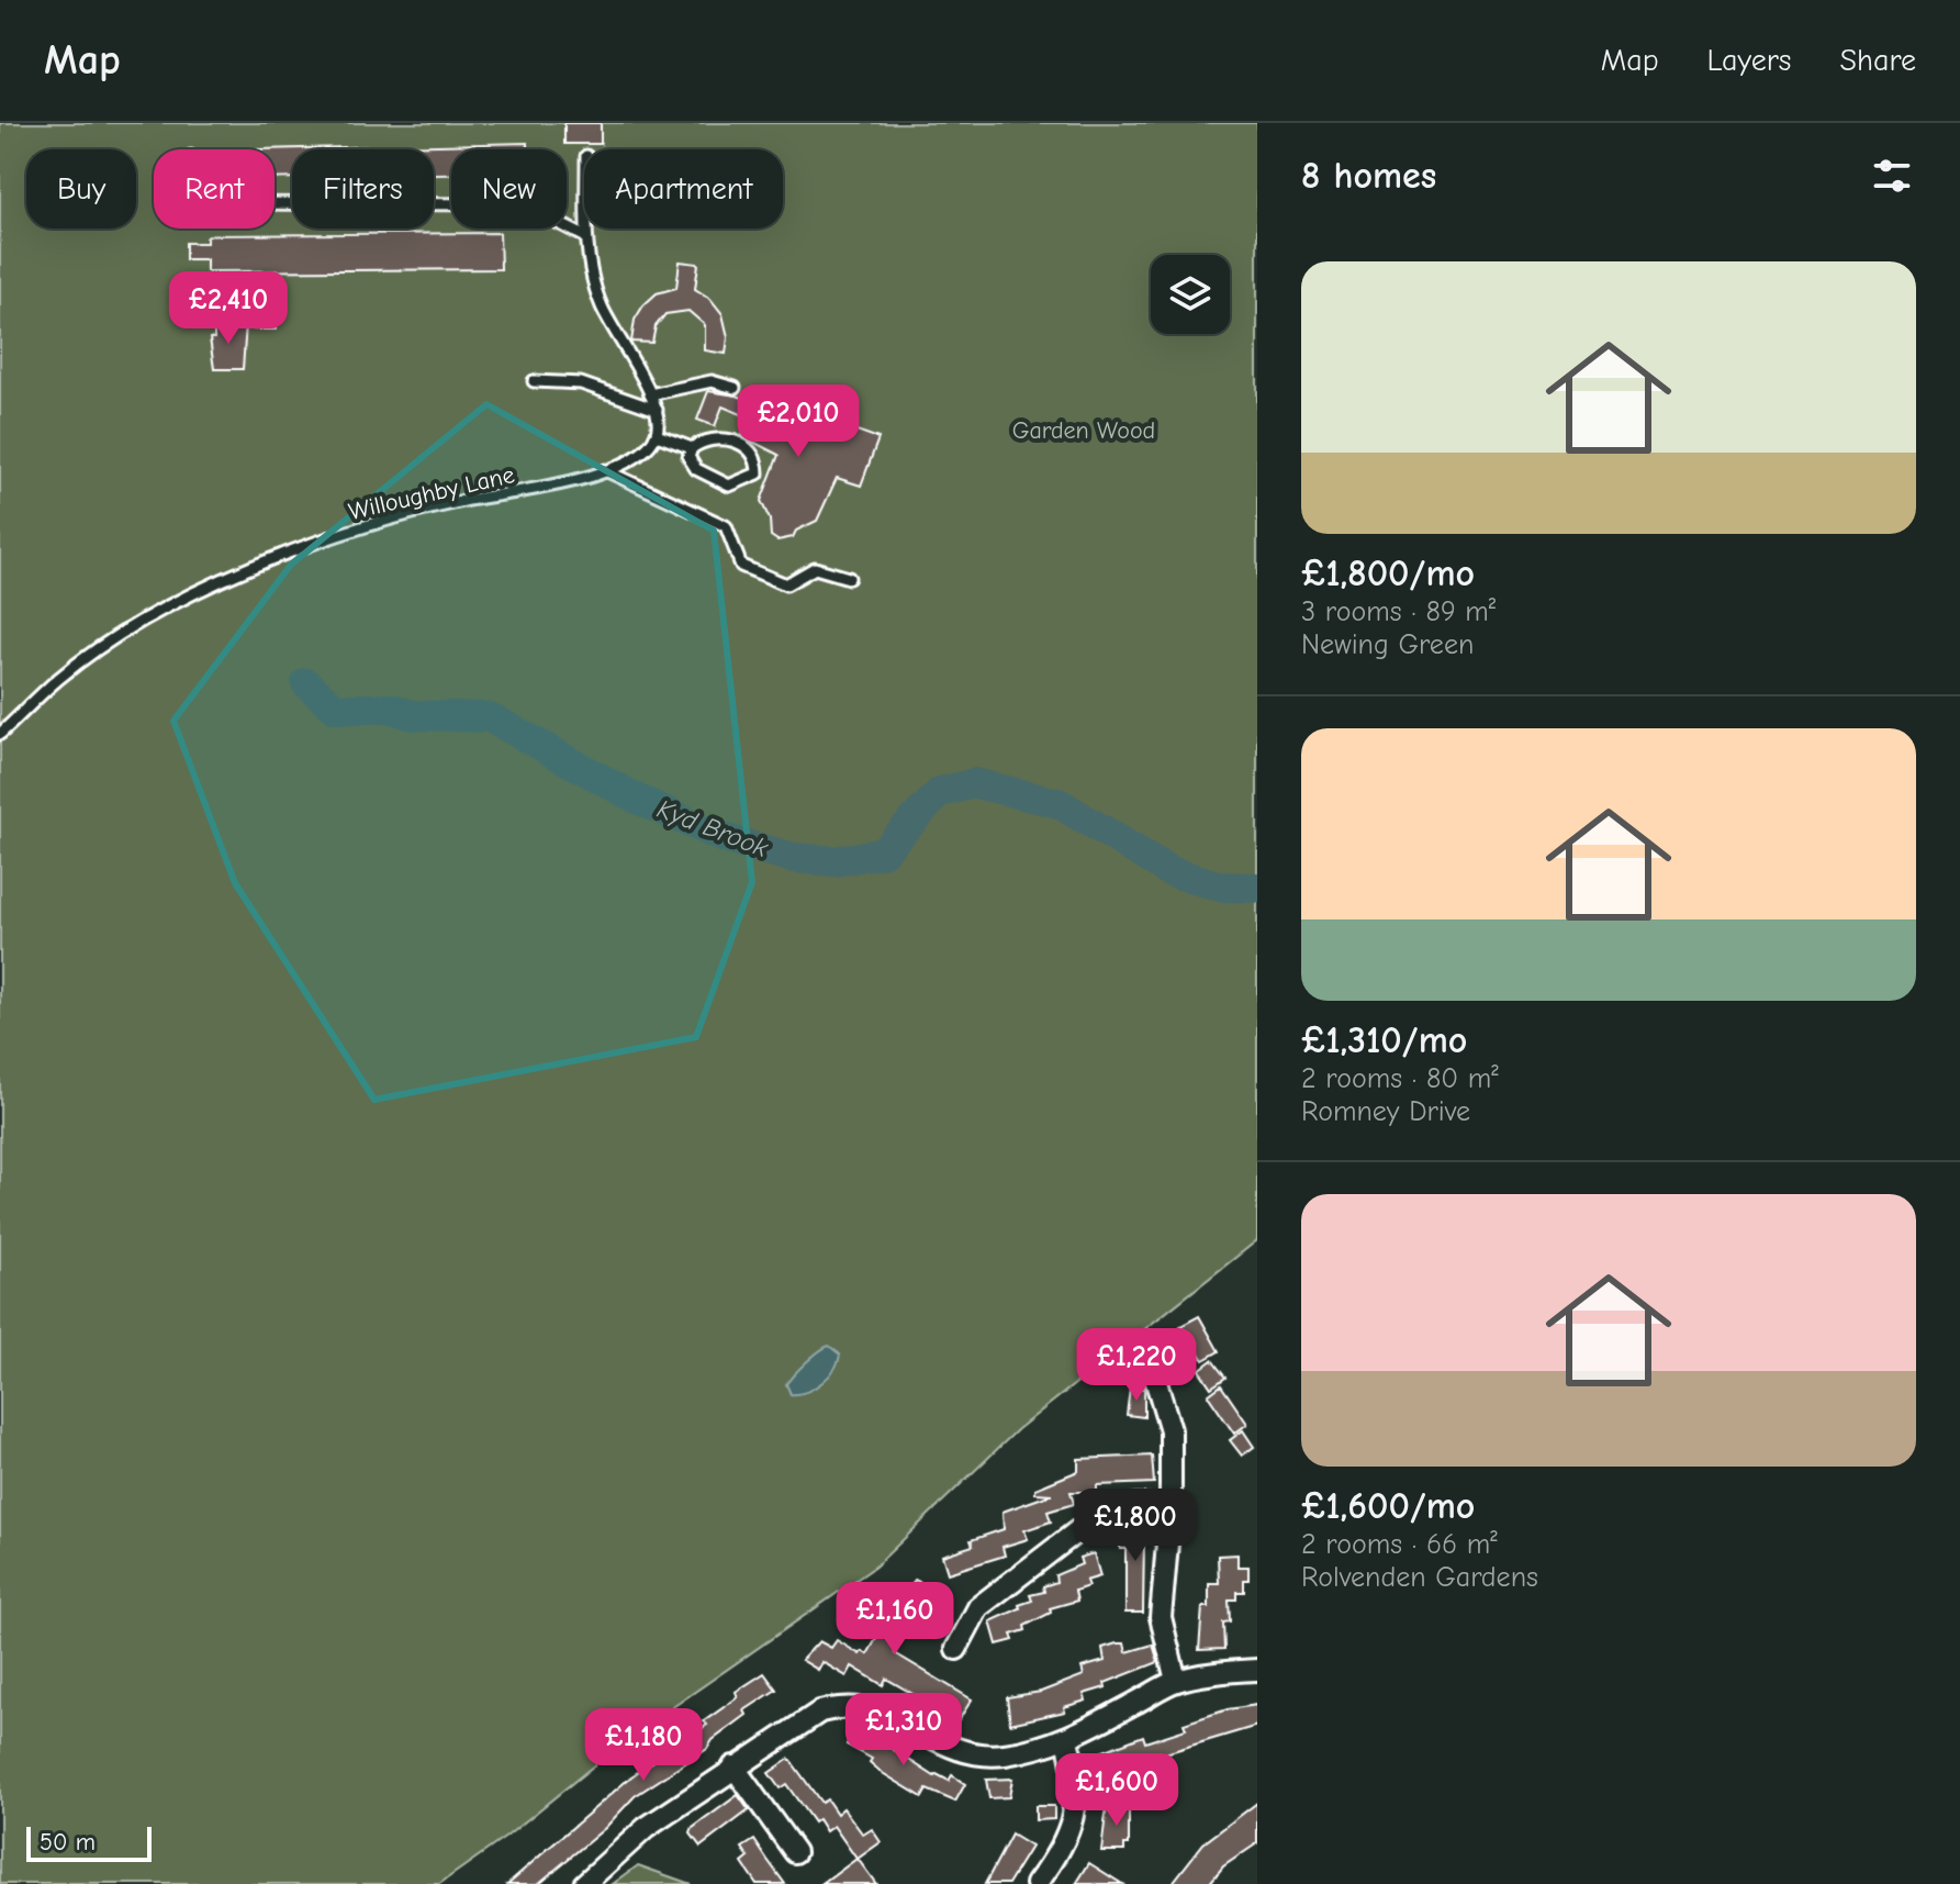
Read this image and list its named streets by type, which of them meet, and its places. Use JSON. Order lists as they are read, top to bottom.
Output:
{
  "streets": {
    "lane": ["Willoughby Lane"]
  },
  "water": ["Kyd Brook"],
  "parks": ["Garden Wood"],
  "scale_bar": "50 m",
  "page": {
    "header": "Map",
    "nav": ["Map", "Layers", "Share"],
    "heading": "8 homes",
    "chip": [
      "Buy",
      "Rent",
      "Filters",
      "New",
      "Apartment"
    ],
    "list": [
      {
        "name": "£1,800/mo",
        "note": "3 rooms · 89 m² · Newing Green"
      },
      {
        "name": "£1,310/mo",
        "note": "2 rooms · 80 m² · Romney Drive"
      },
      {
        "name": "£1,600/mo",
        "note": "2 rooms · 66 m² · Rolvenden Gardens"
      }
    ],
    "price": [
      "£2,410",
      "£2,010",
      "£1,220",
      "£1,800",
      "£1,160",
      "£1,310",
      "£1,180",
      "£1,600"
    ],
    "scale": "50 m"
  }
}
